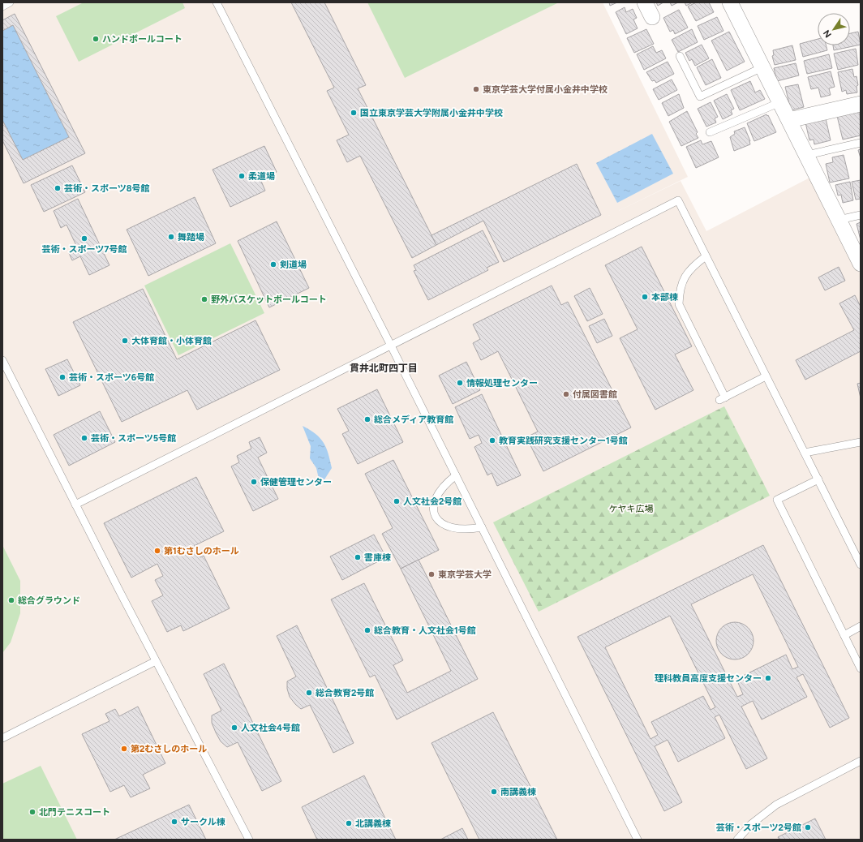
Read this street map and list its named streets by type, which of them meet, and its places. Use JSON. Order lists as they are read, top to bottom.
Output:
{
  "districts": ["貫井北町四丁目"],
  "parks": ["ケヤキ広場"],
  "places": [
    "ハンドボールコート",
    "東京学芸大学付属小金井中学校",
    "国立東京学芸大学附属小金井中学校",
    "柔道場",
    "芸術・スポーツ8号館",
    "舞踏場",
    "芸術・スポーツ7号館",
    "剣道場",
    "本部棟",
    "野外バスケットボールコート",
    "大体育館・小体育館",
    "芸術・スポーツ6号館",
    "情報処理センター",
    "付属図書館",
    "総合メディア教育館",
    "芸術・スポーツ5号館",
    "教育実践研究支援センター1号館",
    "保健管理センター",
    "人文社会2号館",
    "第1むさしのホール",
    "書庫棟",
    "東京学芸大学",
    "総合グラウンド",
    "総合教育・人文社会1号館",
    "理科教員高度支援センター",
    "総合教育2号館",
    "人文社会4号館",
    "第2むさしのホール",
    "南講義棟",
    "北門テニスコート",
    "サークル棟",
    "北講義棟",
    "芸術・スポーツ2号館"
  ],
  "north": "bottom left"
}
